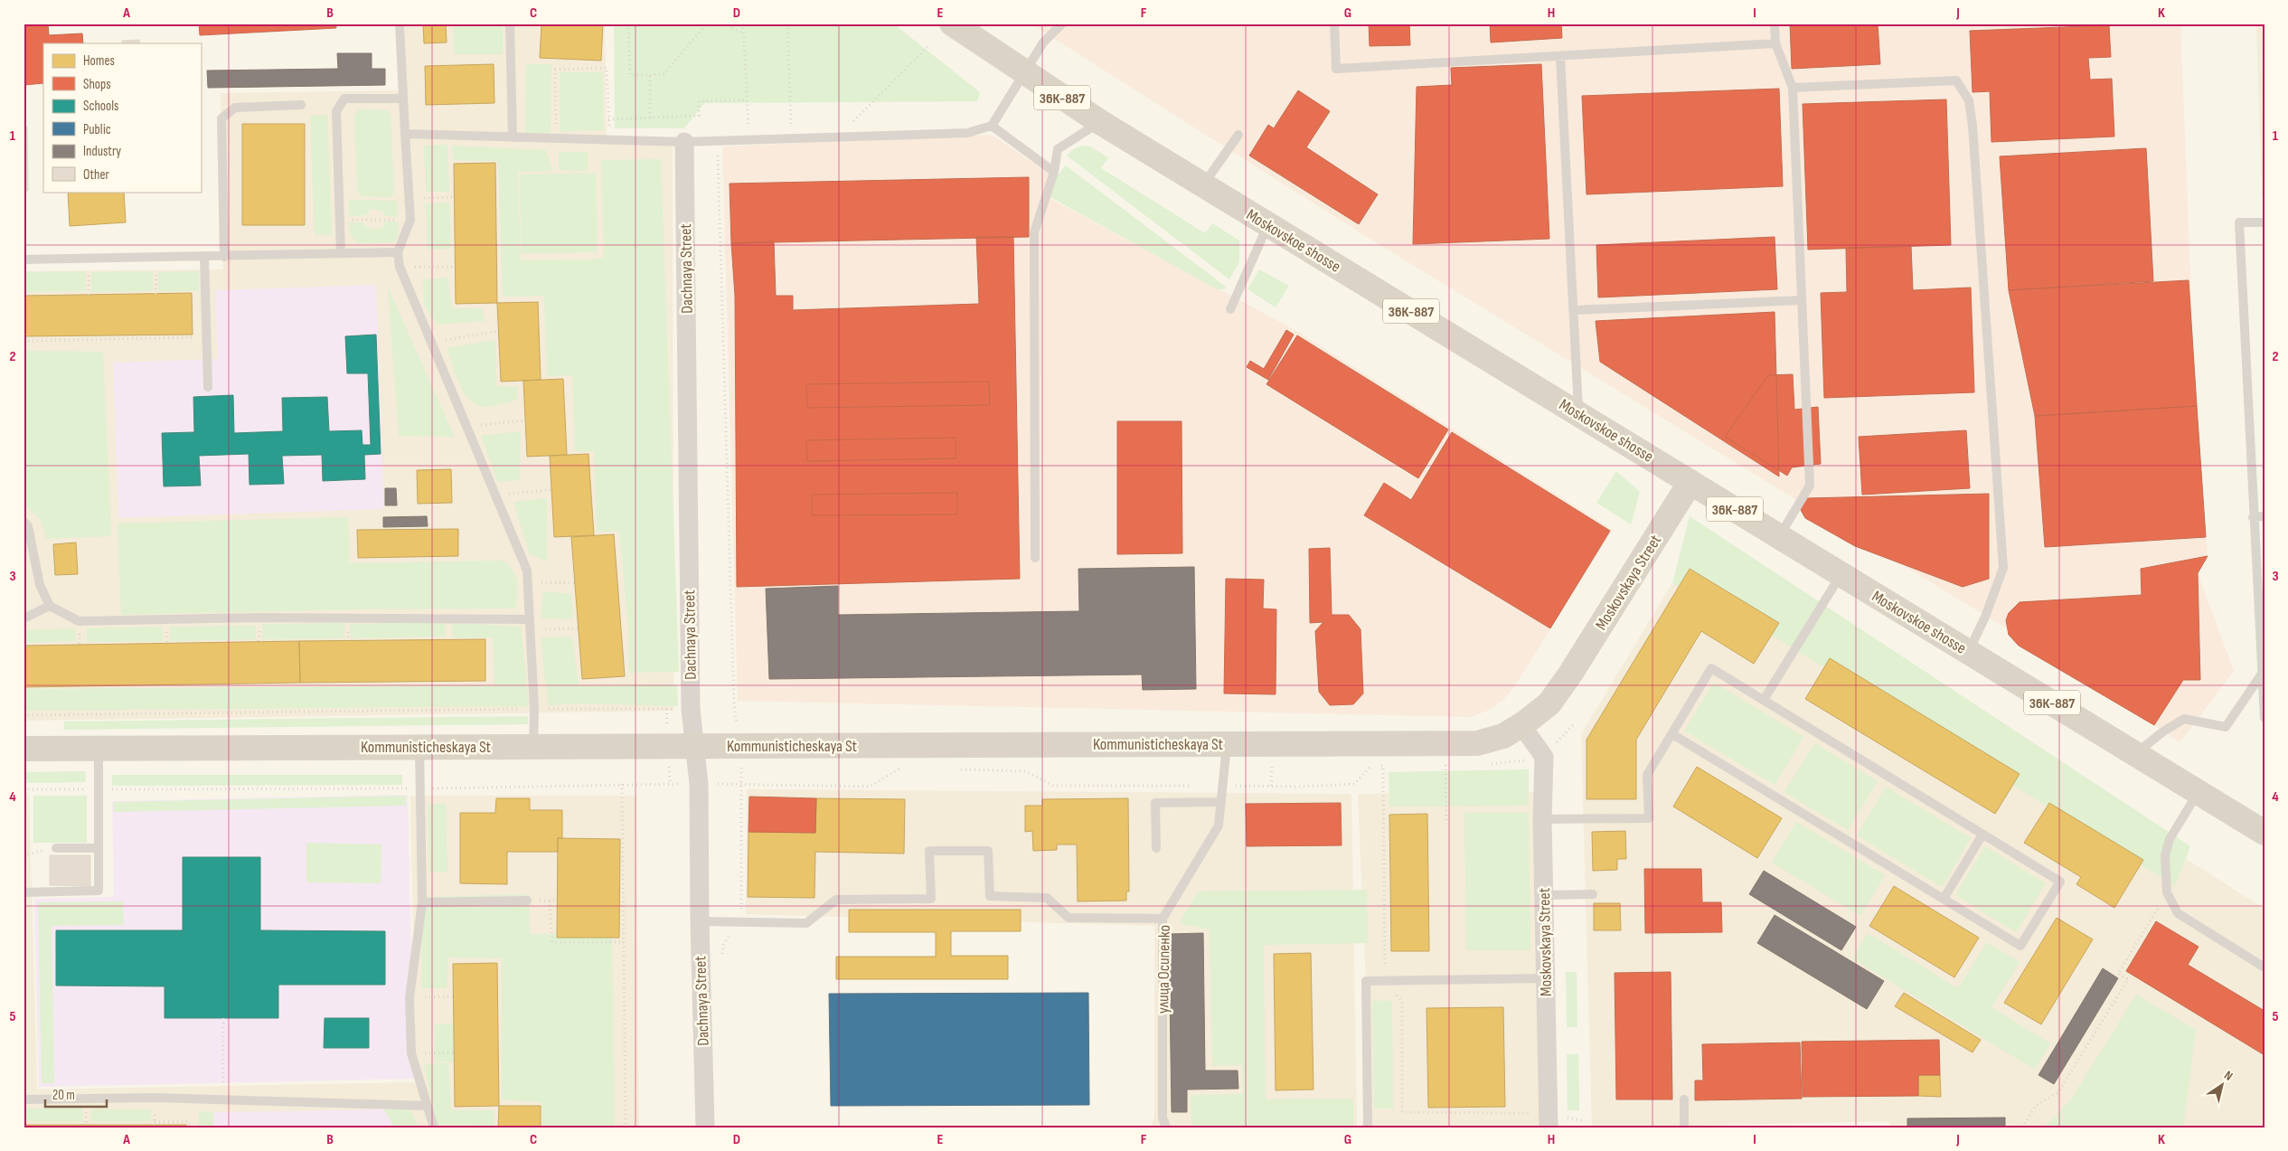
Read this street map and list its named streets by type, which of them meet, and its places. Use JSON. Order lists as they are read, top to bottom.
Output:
{
  "streets": {
    "main road": [
      "36К-887",
      "Moskovskoe shosse",
      "Moskovskaya Street",
      "Kommunisticheskaya St"
    ],
    "street": ["Dachnaya Street"],
    "lane": ["улица Осипенко"]
  },
  "crossings": [
    ["Moskovskoe shosse", "Moskovskaya Street"],
    ["Dachnaya Street", "Kommunisticheskaya St"],
    ["Moskovskaya Street", "Kommunisticheskaya St"],
    ["Kommunisticheskaya St", "улица Осипенко"]
  ],
  "legend": [
    "Homes",
    "Shops",
    "Schools",
    "Public",
    "Industry",
    "Other"
  ],
  "scale_bar": "20 m",
  "north": "top right",
  "grid": {
    "columns": [
      "A",
      "B",
      "C",
      "D",
      "E",
      "F",
      "G",
      "H",
      "I",
      "J",
      "K"
    ],
    "rows": [
      "1",
      "2",
      "3",
      "4",
      "5"
    ]
  }
}
